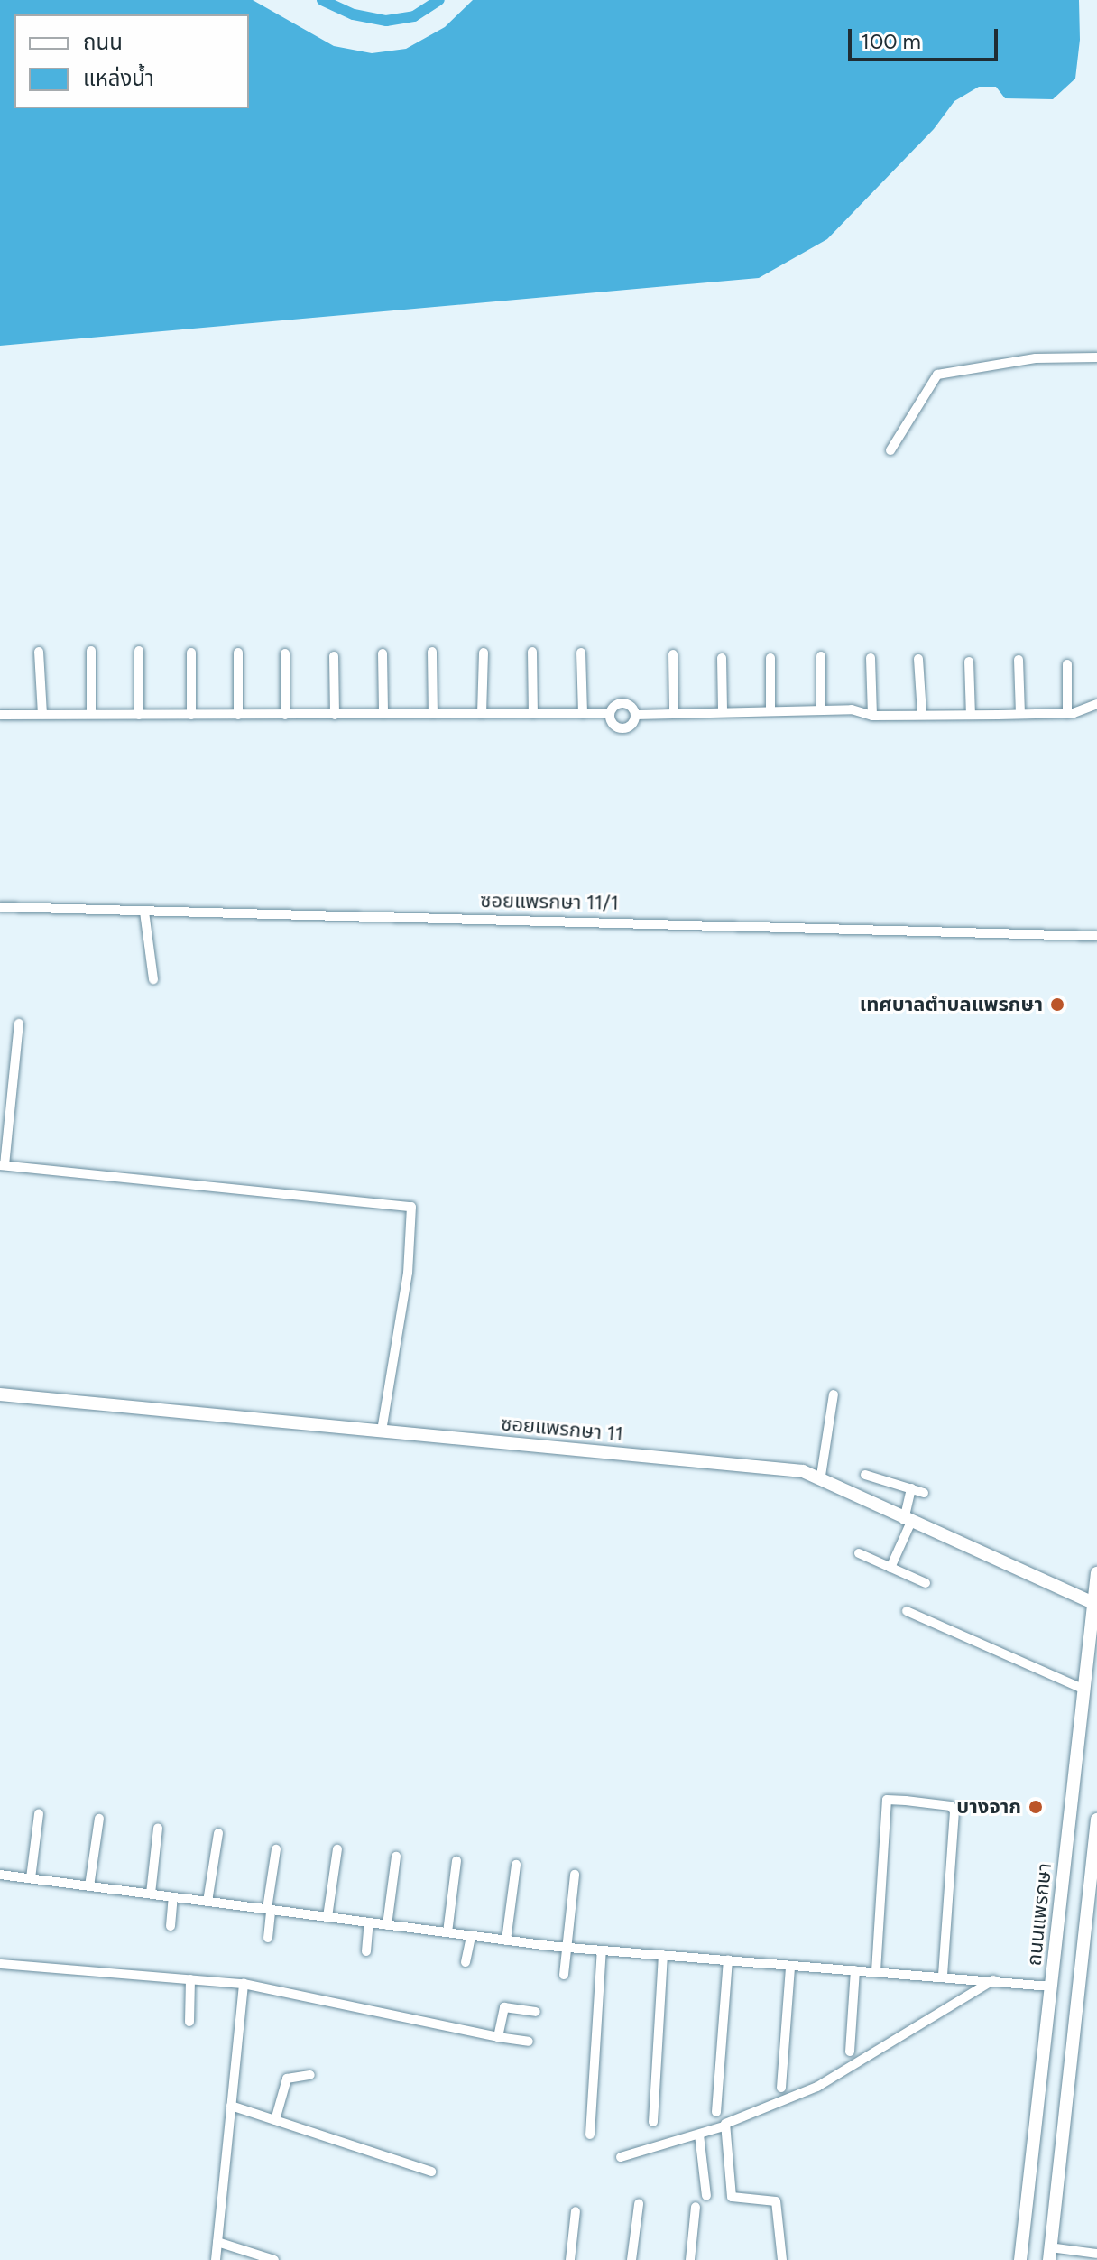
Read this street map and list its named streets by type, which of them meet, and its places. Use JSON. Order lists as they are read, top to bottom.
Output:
{
  "streets": {
    "main road": ["ซอยแพรกษา 11", "ถนนแพรกษา"],
    "street": ["ซอยแพรกษา 11/1"]
  },
  "crossings": [
    ["ซอยแพรกษา 11", "ถนนแพรกษา"]
  ],
  "places": ["เทศบาลตำบลแพรกษา", "บางจาก"],
  "legend": ["ถนน", "แหล่งน้ำ"],
  "scale_bar": "100 m"
}
